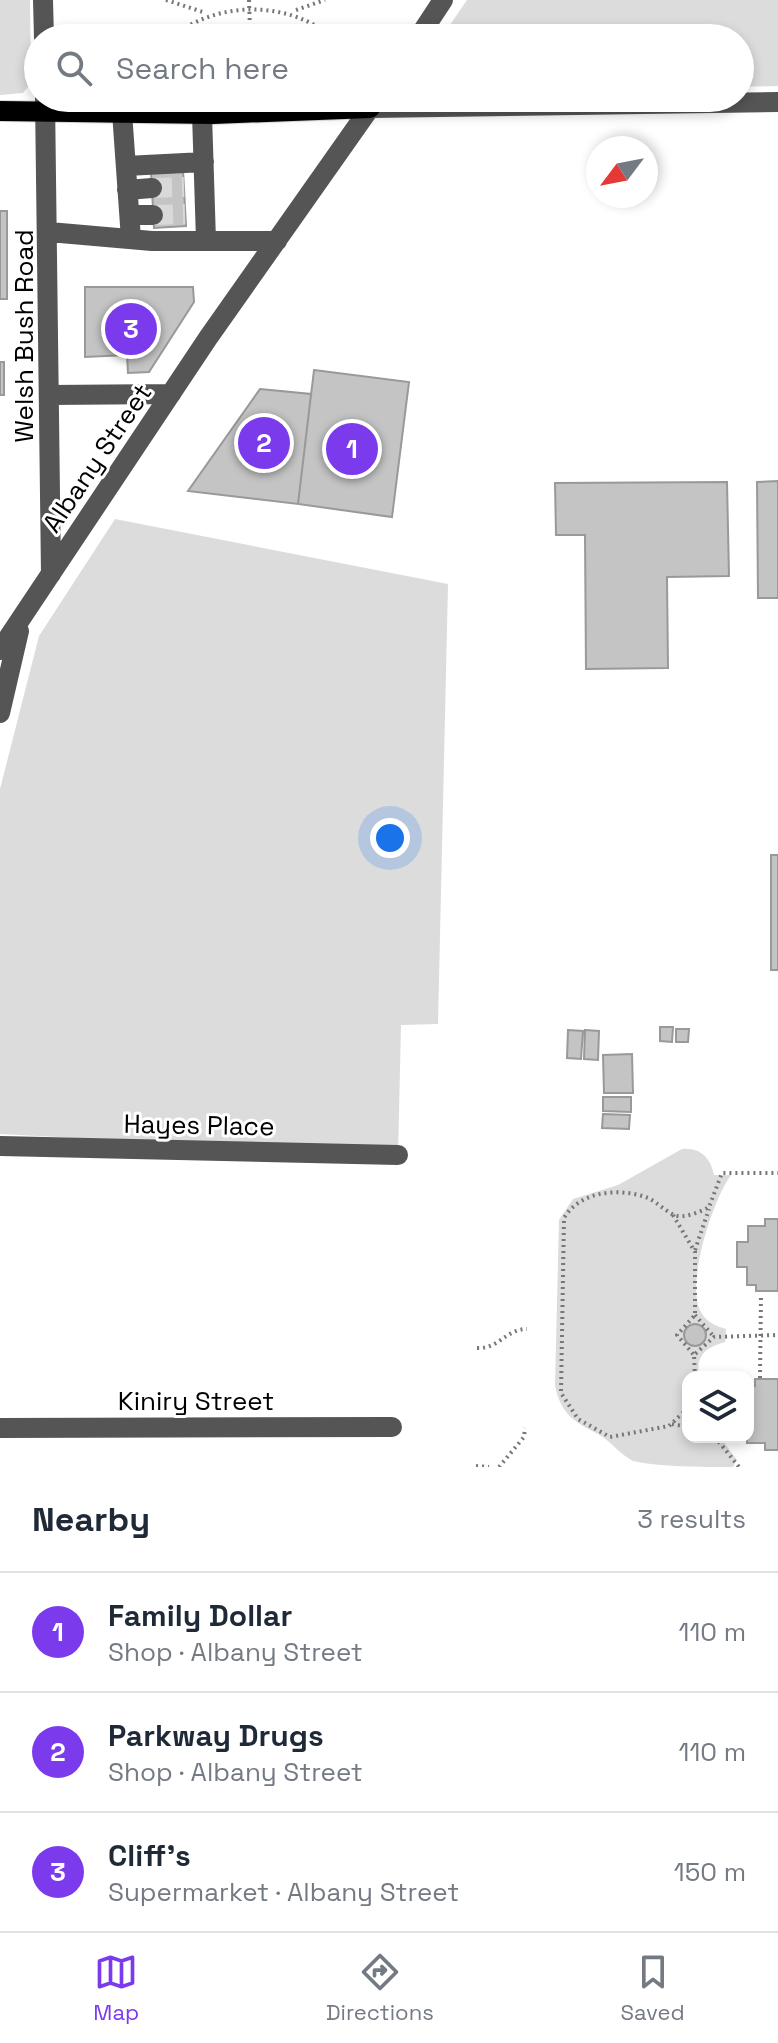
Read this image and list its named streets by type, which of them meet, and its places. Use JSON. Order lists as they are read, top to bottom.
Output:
{
  "streets": {
    "street": [
      "Welsh Bush Road",
      "Albany Street",
      "Hayes Place",
      "Kiniry Street"
    ]
  },
  "crossings": [
    ["Welsh Bush Road", "Albany Street"]
  ],
  "north": "bottom left",
  "page": {
    "search": "Search here",
    "pins": ["3", "2", "1"],
    "heading": ["Nearby", "3 results"],
    "list": [
      {
        "mark": "1",
        "name": "Family Dollar",
        "note": "Shop · Albany Street",
        "value": "110 m"
      },
      {
        "mark": "2",
        "name": "Parkway Drugs",
        "note": "Shop · Albany Street",
        "value": "110 m"
      },
      {
        "mark": "3",
        "name": "Cliff's",
        "note": "Supermarket · Albany Street",
        "value": "150 m"
      }
    ],
    "nav": ["Map", "Directions", "Saved"]
  }
}
